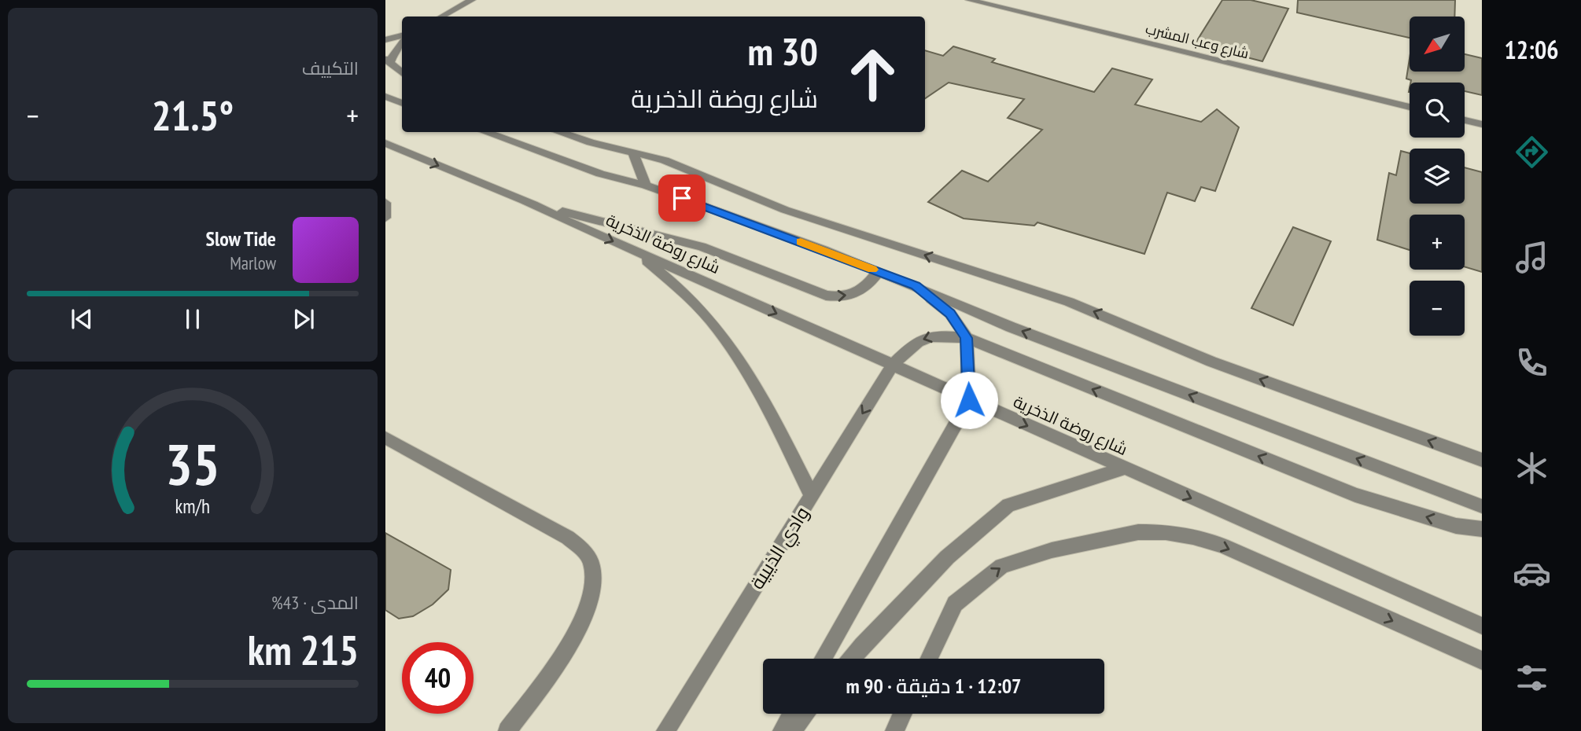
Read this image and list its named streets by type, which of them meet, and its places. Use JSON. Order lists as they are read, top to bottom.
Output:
{
  "streets": {
    "street": ["شارع وعب المشرب", "شارع روضة الذخرية", "وادي الذيبية"]
  },
  "crossings": [
    ["شارع روضة الذخرية", "وادي الذيبية"]
  ],
  "north": "bottom left",
  "page": {
    "tabs": "12:06",
    "tile": [
      "التكييف",
      ["المدى · 43%", "215 km"]
    ],
    "map_buttons": ["+", "−"],
    "turn": ["30 m", "شارع روضة الذخرية"],
    "heat": ["−", "21.5°", "+"],
    "song": ["Slow Tide", "Marlow"],
    "limit": "40",
    "trip": "12:07 · 1 دقيقة · 90 m",
    "gauge": ["35", "km/h"]
  }
}
